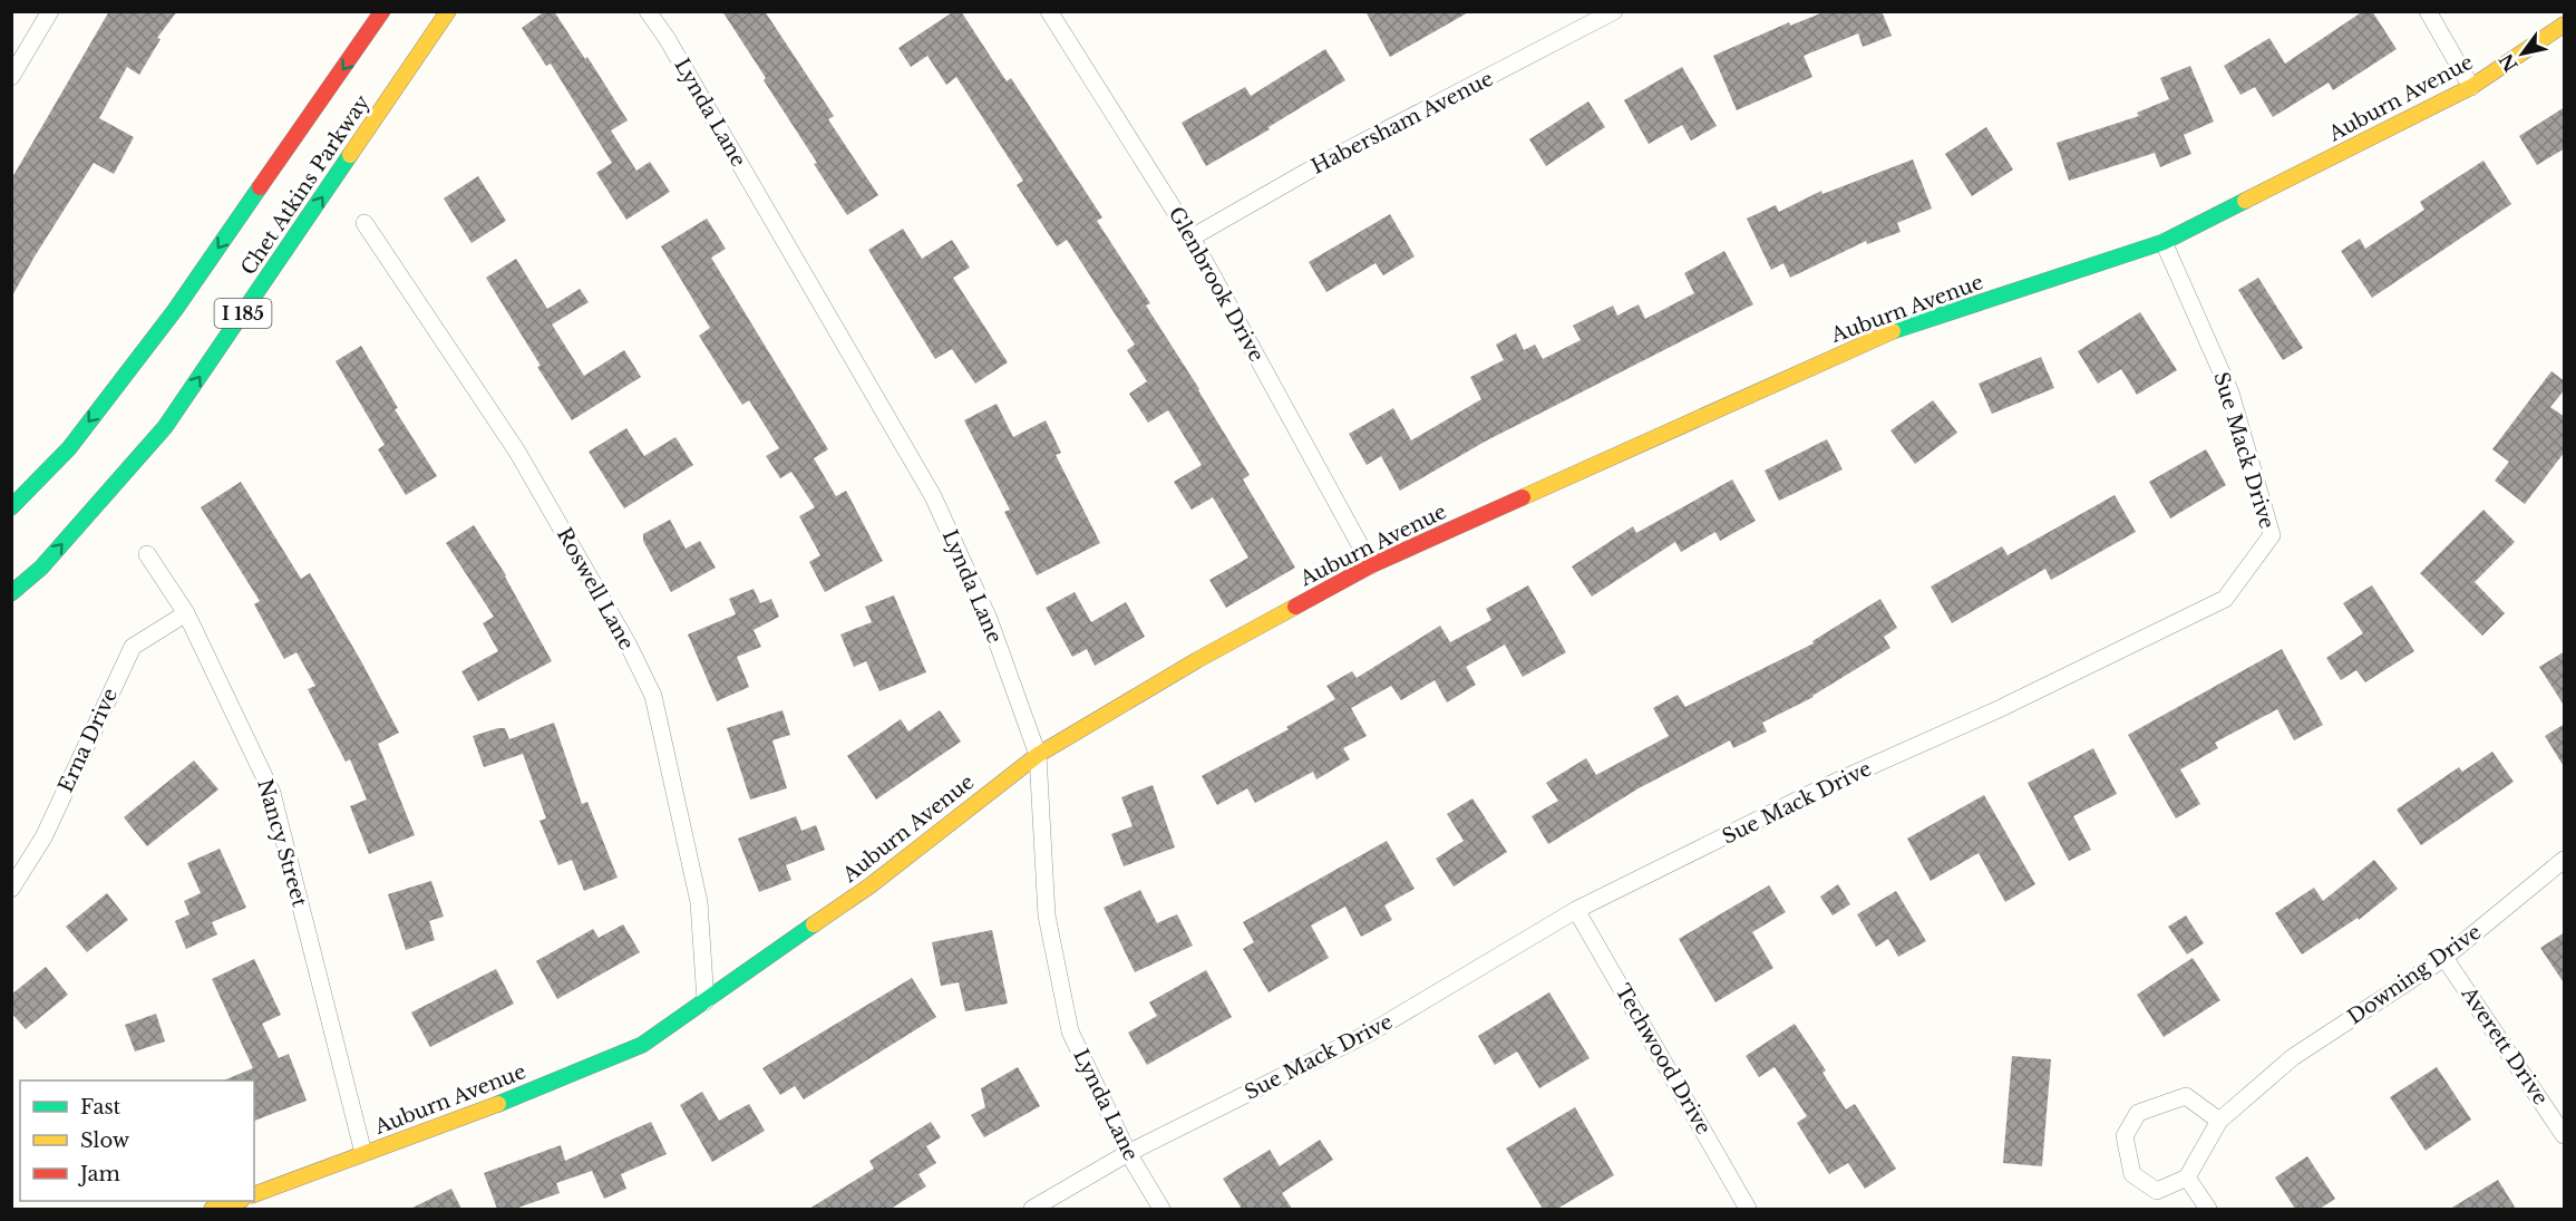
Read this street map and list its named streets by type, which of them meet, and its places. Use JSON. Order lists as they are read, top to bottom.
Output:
{
  "streets": {
    "main road": ["Auburn Avenue", "Chet Atkins Parkway", "I 185"],
    "street": [
      "Lynda Lane",
      "Habersham Avenue",
      "Glenbrook Drive",
      "Sue Mack Drive",
      "Roswell Lane",
      "Erna Drive",
      "Nancy Street",
      "Downing Drive",
      "Averett Drive",
      "Techwood Drive"
    ]
  },
  "crossings": [
    ["Auburn Avenue", "Lynda Lane"],
    ["Auburn Avenue", "Glenbrook Drive"],
    ["Auburn Avenue", "Sue Mack Drive"],
    ["Auburn Avenue", "Roswell Lane"],
    ["Auburn Avenue", "Nancy Street"],
    ["Lynda Lane", "Sue Mack Drive"],
    ["Habersham Avenue", "Glenbrook Drive"],
    ["Sue Mack Drive", "Techwood Drive"],
    ["Erna Drive", "Nancy Street"],
    ["Downing Drive", "Averett Drive"]
  ],
  "legend": ["Fast", "Slow", "Jam"],
  "north": "bottom left"
}
